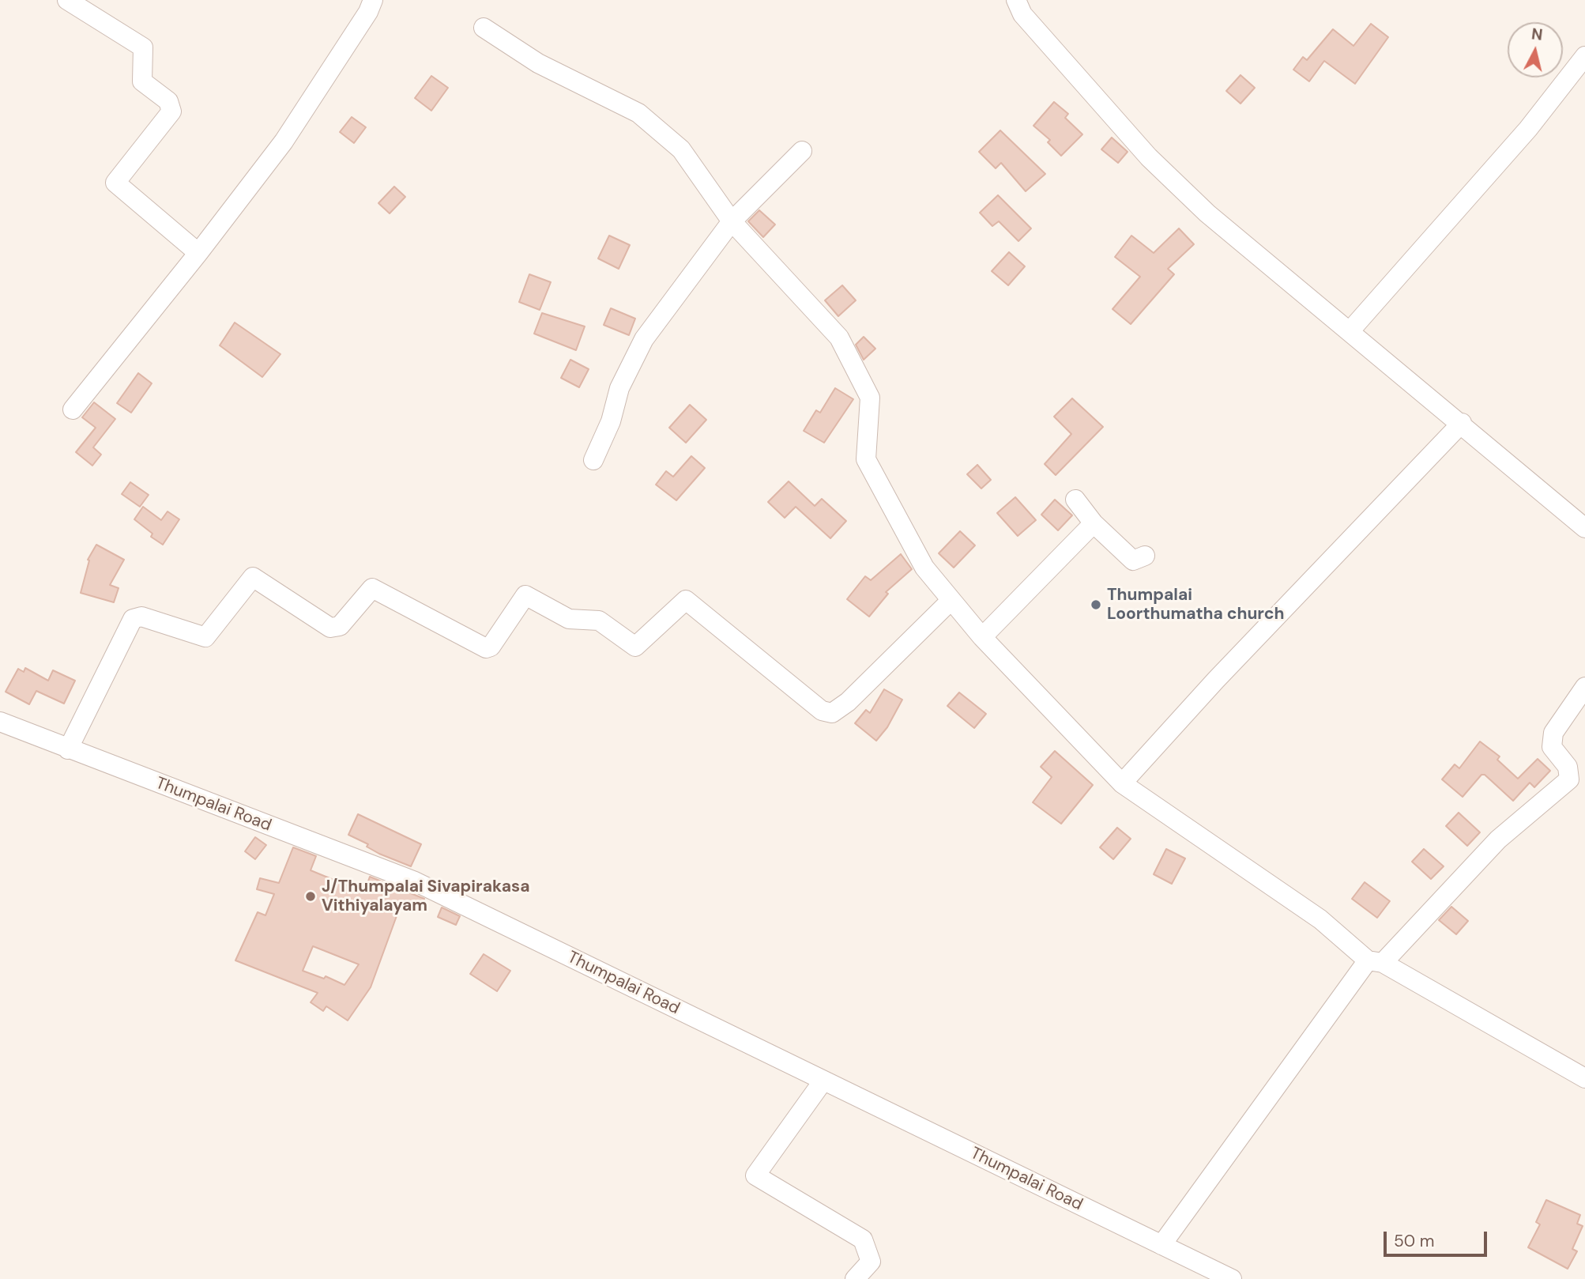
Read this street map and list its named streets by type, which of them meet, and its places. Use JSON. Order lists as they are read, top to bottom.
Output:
{
  "streets": {
    "street": ["Thumpalai Road"]
  },
  "places": ["Thumpalai Loorthumatha church", "J/Thumpalai Sivapirakasa Vithiyalayam"],
  "scale_bar": "50 m",
  "north": "top"
}
